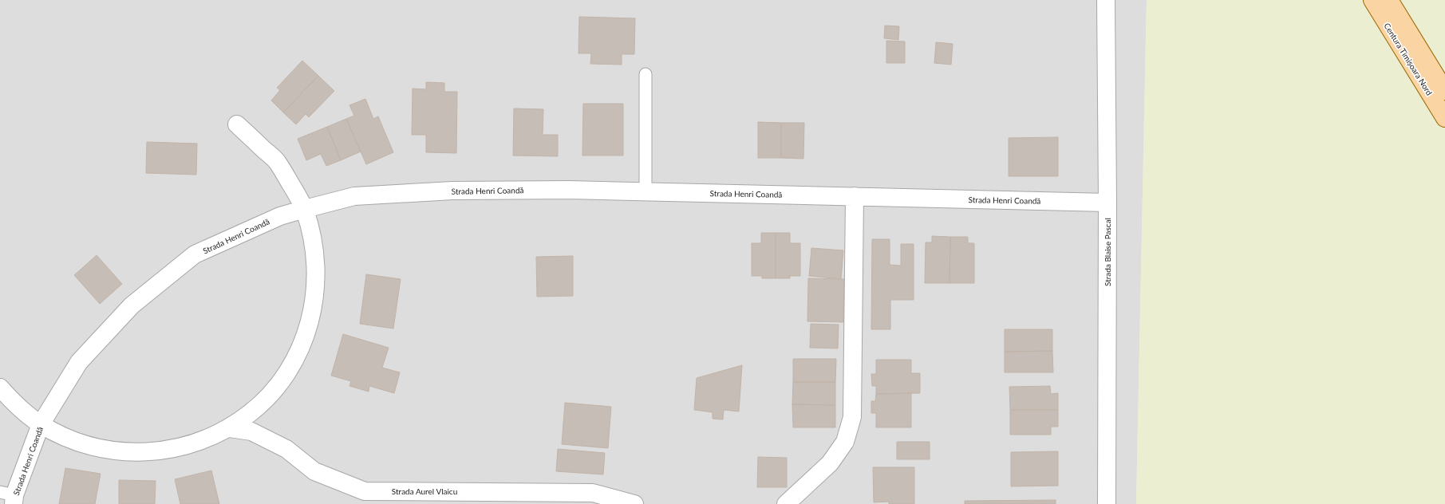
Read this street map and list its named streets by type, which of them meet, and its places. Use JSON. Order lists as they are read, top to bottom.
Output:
{
  "streets": {
    "main road": ["Centura Timișoara Nord"],
    "street": ["Strada Henri Coandă", "Strada Blaise Pascal", "Strada Aurel Vlaicu"]
  },
  "crossings": [
    ["Strada Henri Coandă", "Strada Blaise Pascal"]
  ]
}
